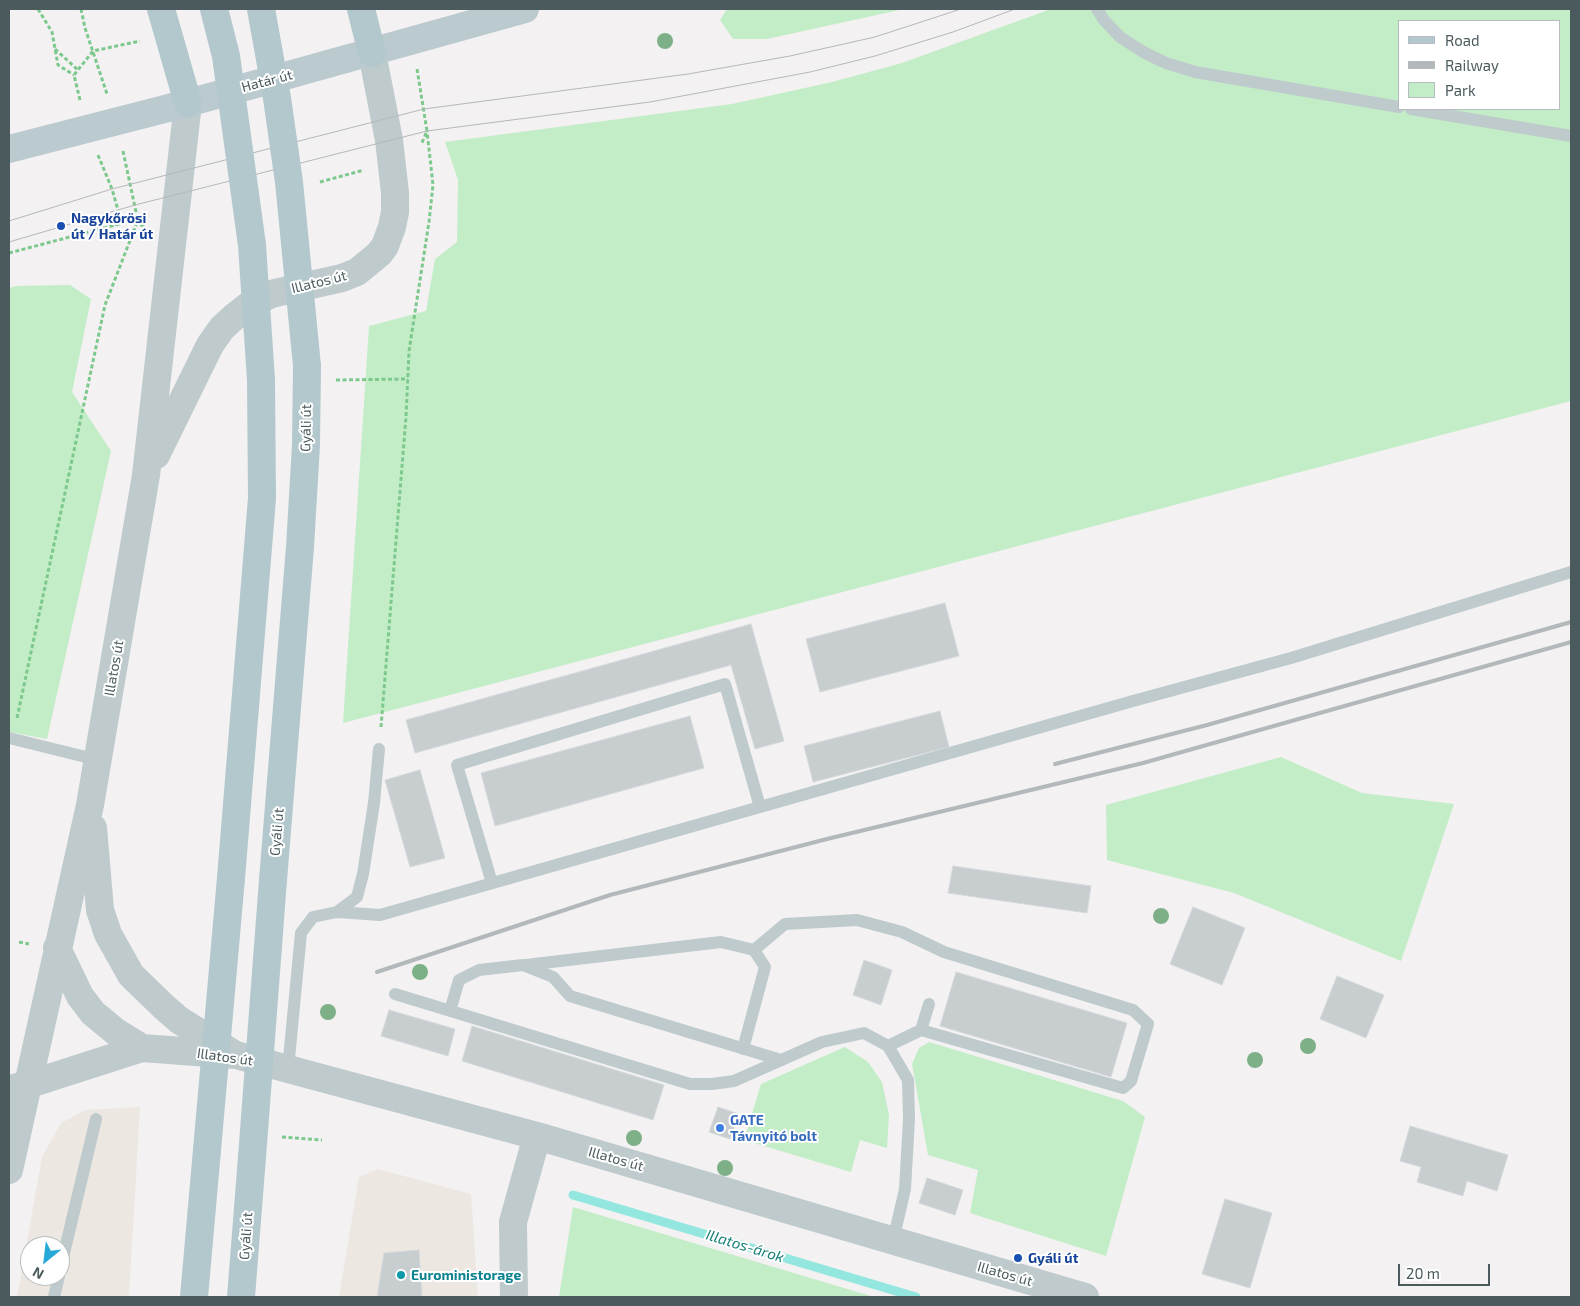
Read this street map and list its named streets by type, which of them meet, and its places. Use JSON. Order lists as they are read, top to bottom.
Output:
{
  "streets": {
    "main road": ["Határ út", "Gyáli út"],
    "street": ["Illatos út"]
  },
  "crossings": [
    ["Határ út", "Illatos út"]
  ],
  "water": ["Illatos-árok"],
  "places": [
    "Nagykőrösi út / Határ út",
    "GATE Távnyitó bolt",
    "Gyáli út",
    "Euroministorage"
  ],
  "legend": ["Road", "Railway", "Park"],
  "scale_bar": "20 m",
  "north": "bottom left"
}
